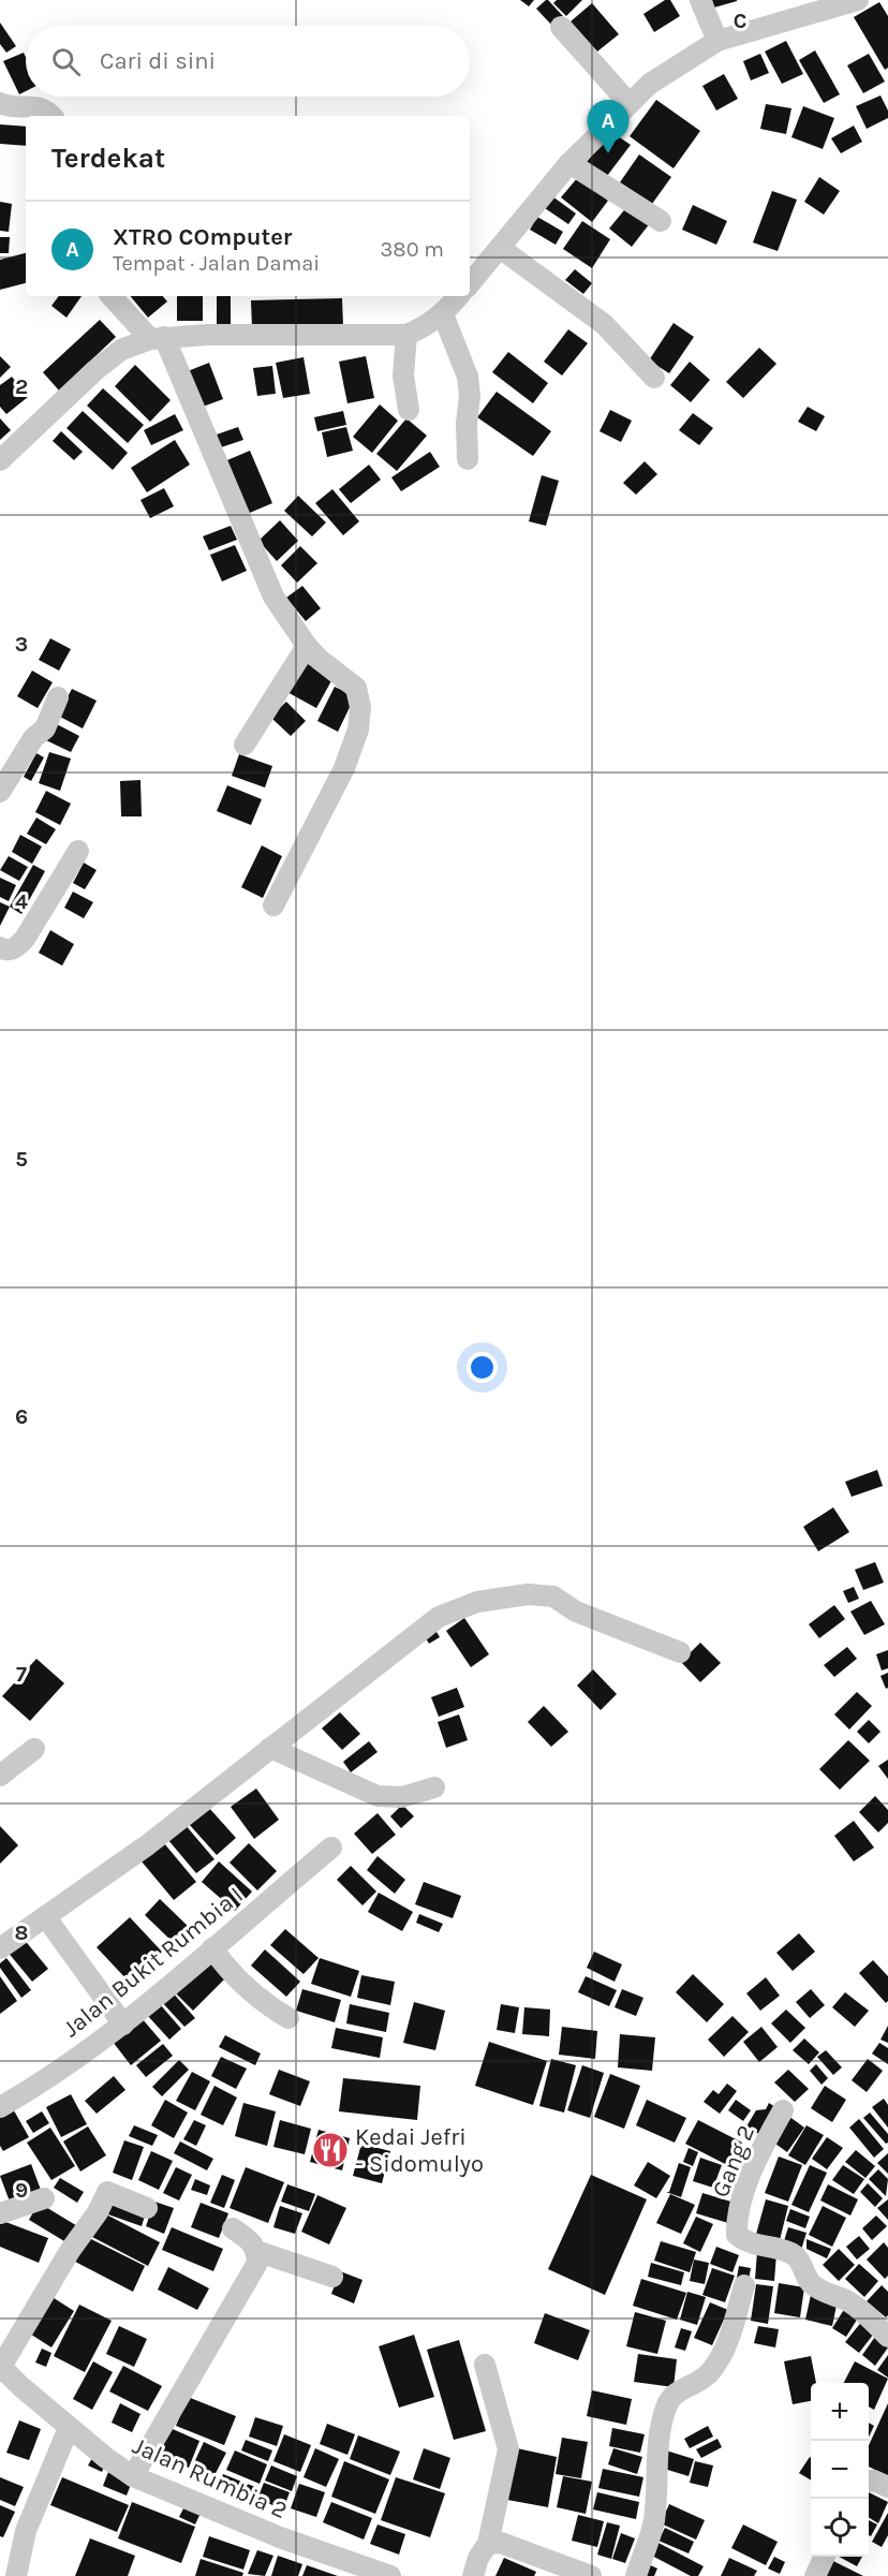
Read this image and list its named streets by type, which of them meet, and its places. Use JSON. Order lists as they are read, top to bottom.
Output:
{
  "streets": {
    "street": ["Jalan Bukit Rumbia I", "Gang 2", "Jalan Rumbia 2"]
  },
  "places": {
    "restaurant": ["Kedai Jefri - Sidomulyo"]
  },
  "page": {
    "search": "Cari di sini",
    "pins": "A",
    "heading": "Terdekat",
    "list": [
      {
        "mark": "A",
        "name": "XTRO COmputer",
        "note": "Tempat · Jalan Damai",
        "value": "380 m"
      }
    ],
    "map_buttons": ["+", "−"]
  },
  "grid": {
    "columns": ["C"],
    "rows": [
      "2",
      "3",
      "4",
      "5",
      "6",
      "7",
      "8",
      "9"
    ]
  }
}
